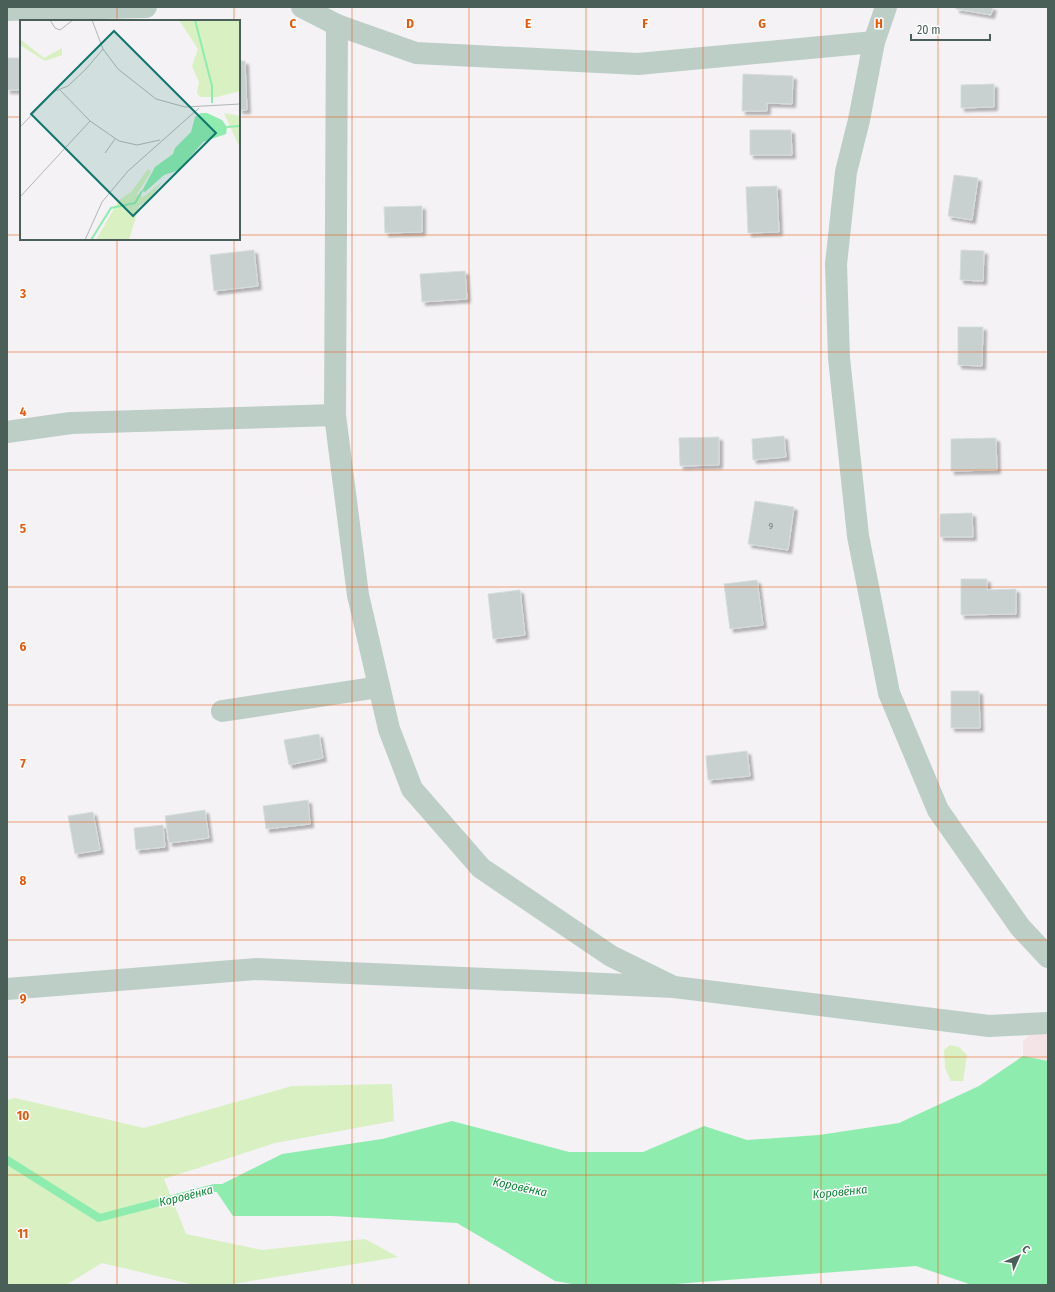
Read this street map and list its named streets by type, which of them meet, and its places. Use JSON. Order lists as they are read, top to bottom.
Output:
{
  "water": ["Коровёнка"],
  "house_numbers": ["9"],
  "scale_bar": "20 m",
  "north": "top right",
  "grid": {
    "columns": [
      "C",
      "D",
      "E",
      "F",
      "G",
      "H"
    ],
    "rows": [
      "3",
      "4",
      "5",
      "6",
      "7",
      "8",
      "9",
      "10",
      "11"
    ]
  }
}
